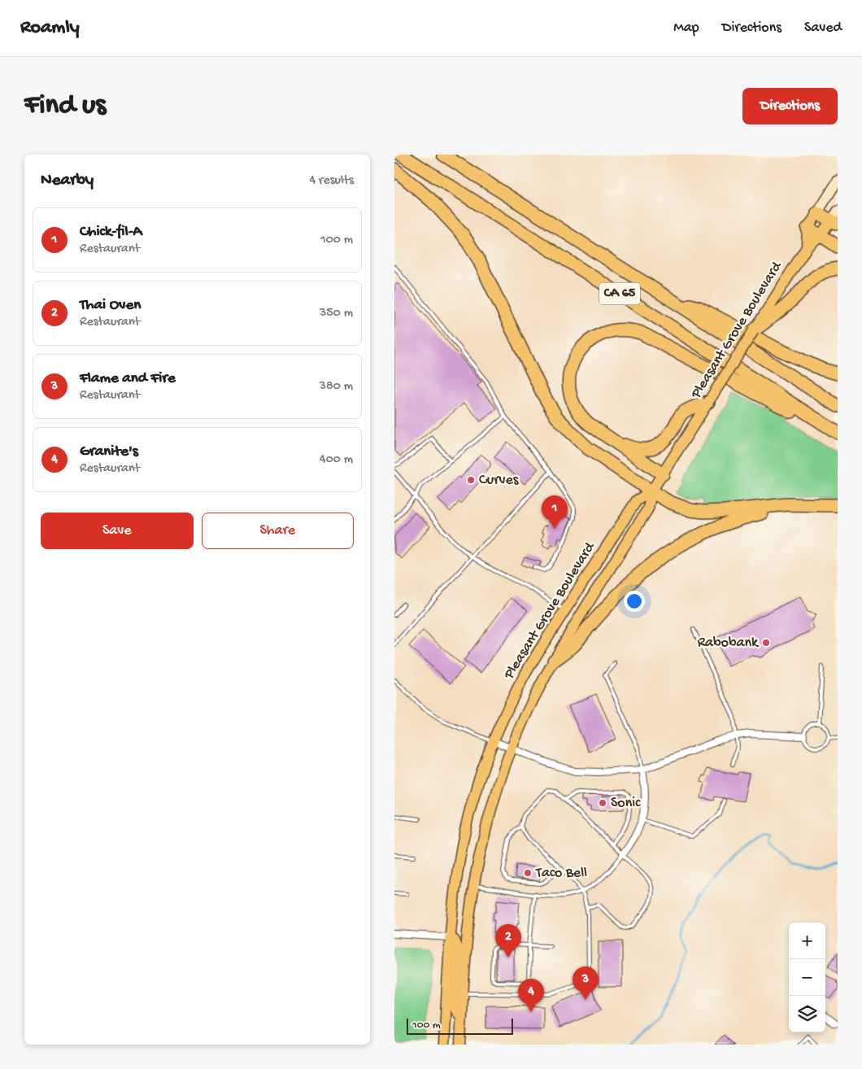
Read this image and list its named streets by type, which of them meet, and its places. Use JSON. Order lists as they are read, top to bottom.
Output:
{
  "streets": {
    "highway": ["CA 65"],
    "main road": ["Pleasant Grove Boulevard"]
  },
  "places": [
    "Curves",
    "Rabobank",
    "Sonic",
    "Taco Bell"
  ],
  "scale_bar": "100 m",
  "page": {
    "header": "Roamly",
    "nav": ["Map", "Directions", "Saved"],
    "buttons": [
      "Directions",
      ["Save", "Share"]
    ],
    "title": "Find us",
    "heading": ["Nearby", "4 results"],
    "list": [
      {
        "mark": "1",
        "name": "Chick-fil-A",
        "note": "Restaurant",
        "value": "100 m"
      },
      {
        "mark": "2",
        "name": "Thai Oven",
        "note": "Restaurant",
        "value": "350 m"
      },
      {
        "mark": "3",
        "name": "Flame and Fire",
        "note": "Restaurant",
        "value": "380 m"
      },
      {
        "mark": "4",
        "name": "Granite's",
        "note": "Restaurant",
        "value": "400 m"
      }
    ],
    "pins": [
      "1",
      "2",
      "3",
      "4"
    ],
    "map_buttons": ["+", "−"],
    "scale": "100 m"
  }
}
